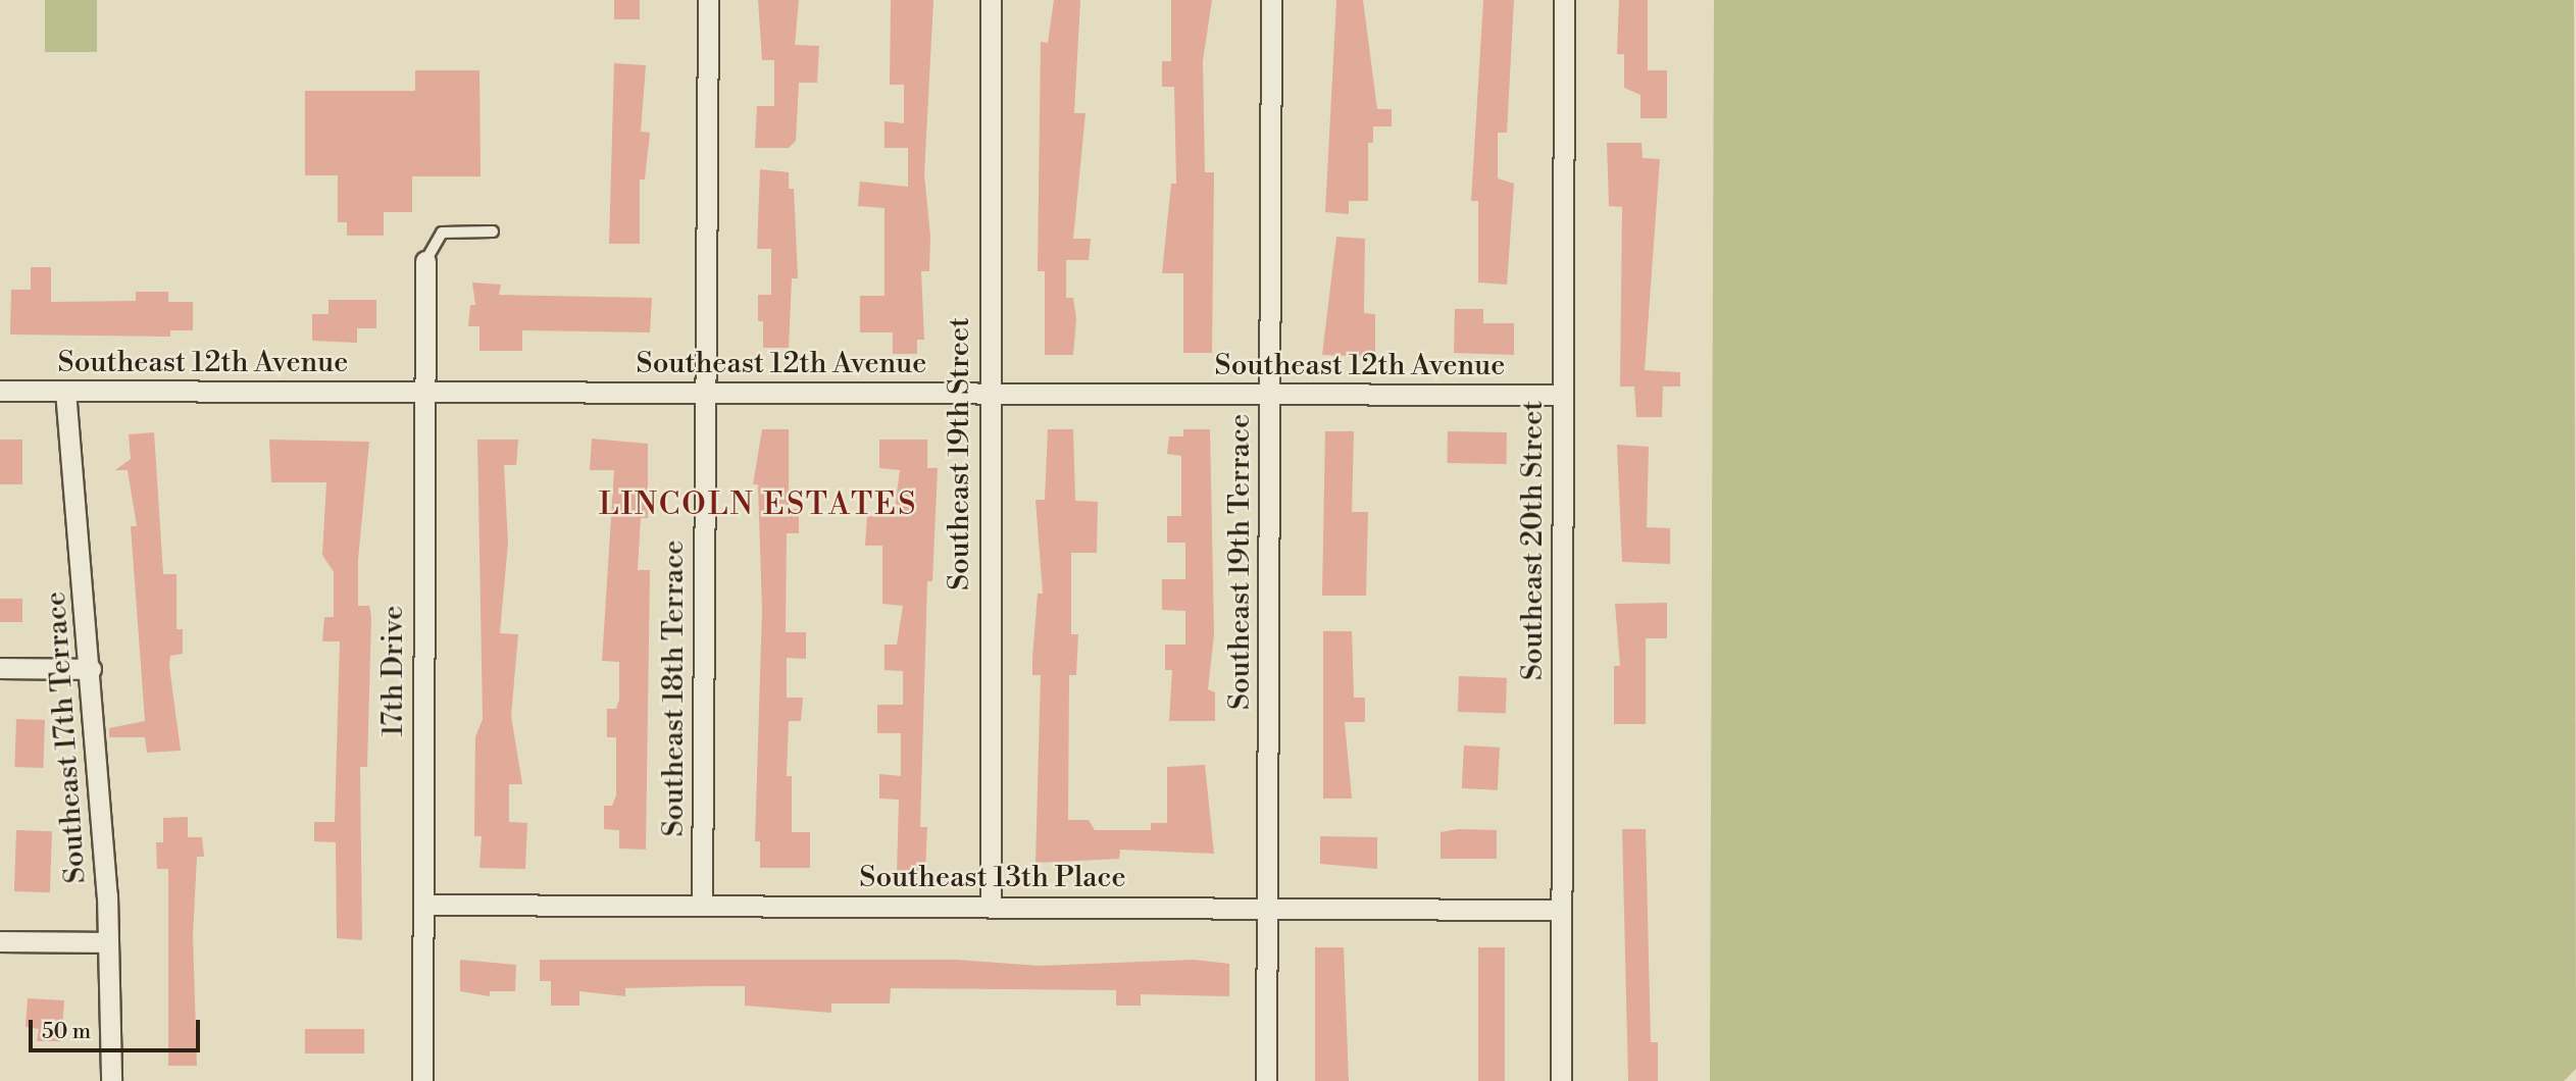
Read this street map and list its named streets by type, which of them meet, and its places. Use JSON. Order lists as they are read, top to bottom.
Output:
{
  "streets": {
    "street": [
      "Southeast 12th Avenue",
      "Southeast 19th Street",
      "Southeast 20th Street",
      "Southeast 19th Terrace",
      "17th Drive",
      "Southeast 18th Terrace",
      "Southeast 17th Terrace",
      "Southeast 13th Place"
    ]
  },
  "crossings": [
    ["Southeast 12th Avenue", "Southeast 19th Street"],
    ["Southeast 12th Avenue", "Southeast 20th Street"],
    ["Southeast 12th Avenue", "Southeast 19th Terrace"],
    ["Southeast 12th Avenue", "17th Drive"],
    ["Southeast 12th Avenue", "Southeast 18th Terrace"],
    ["Southeast 12th Avenue", "Southeast 17th Terrace"],
    ["Southeast 19th Street", "Southeast 13th Place"],
    ["Southeast 20th Street", "Southeast 13th Place"],
    ["Southeast 19th Terrace", "Southeast 13th Place"],
    ["17th Drive", "Southeast 13th Place"],
    ["Southeast 18th Terrace", "Southeast 13th Place"]
  ],
  "districts": ["LINCOLN ESTATES"],
  "scale_bar": "50 m"
}
